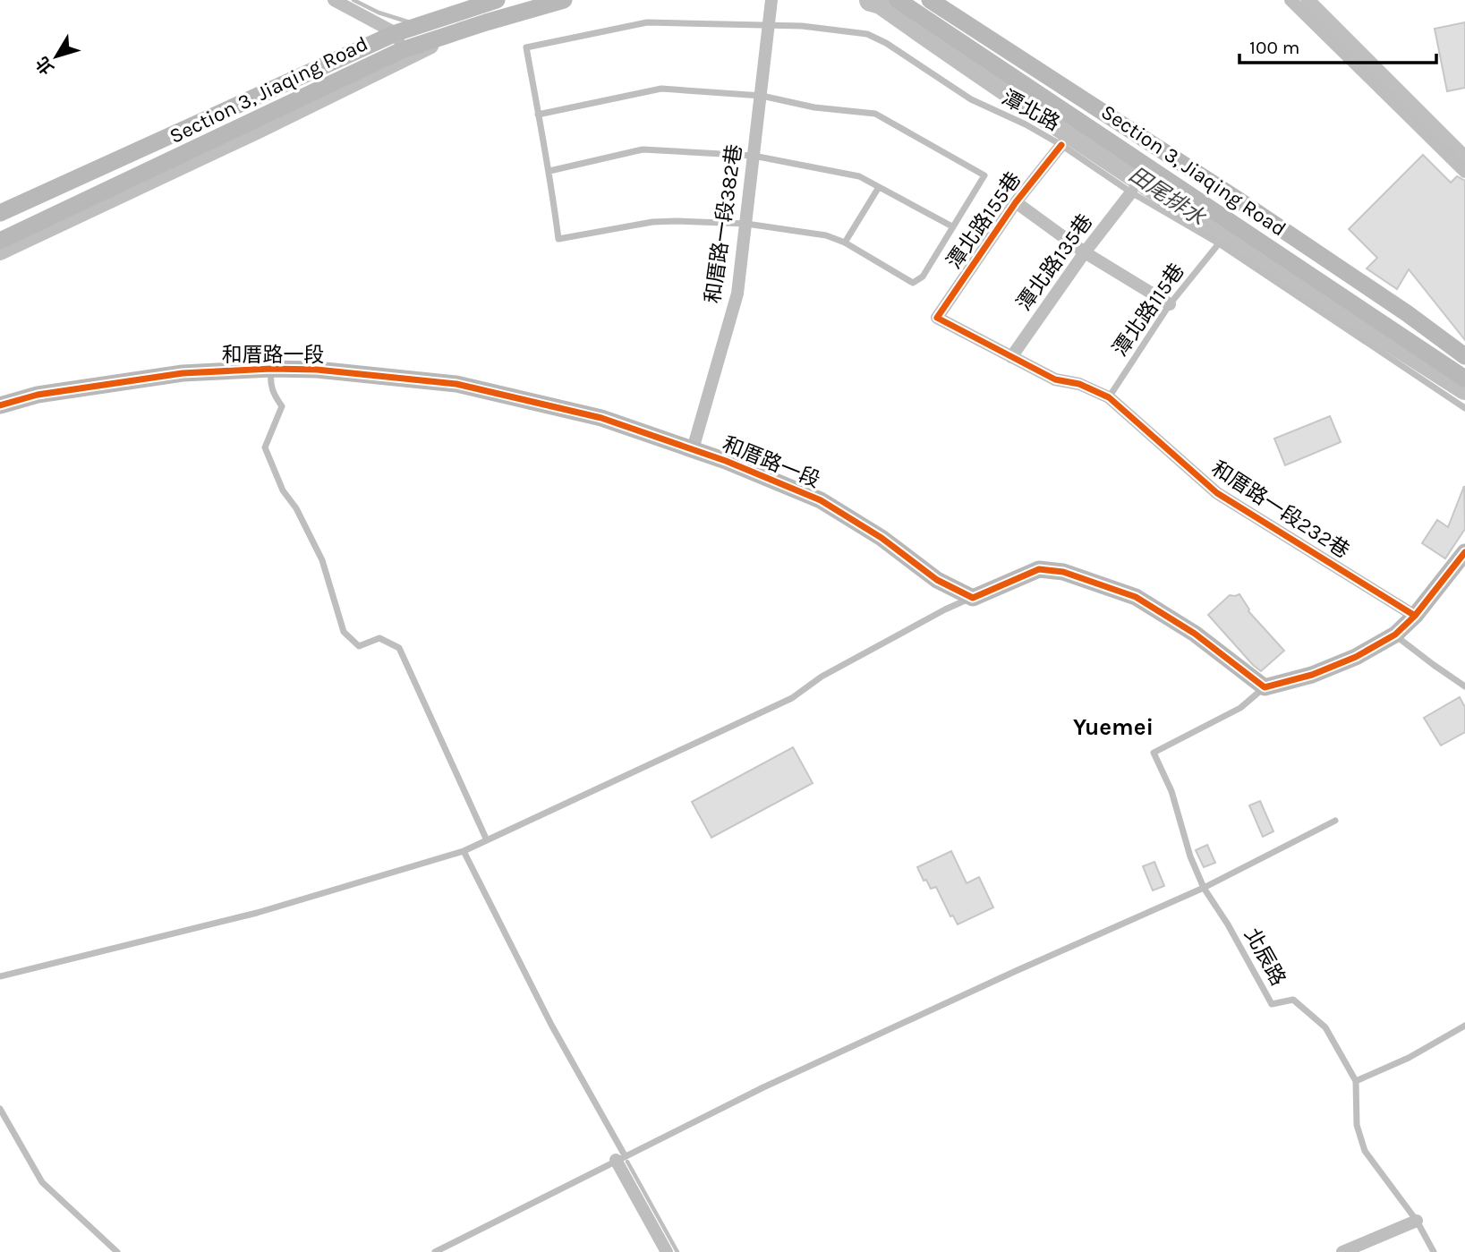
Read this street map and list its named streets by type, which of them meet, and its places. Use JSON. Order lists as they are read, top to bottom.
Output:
{
  "streets": {
    "street": [
      "Section 3, Jiaqing Road",
      "潭北路155巷",
      "和厝路一段382巷",
      "潭北路135巷",
      "和厝路一段",
      "和厝路一段232巷"
    ],
    "lane": ["潭北路", "潭北路115巷", "北辰路"]
  },
  "crossings": [
    ["潭北路", "潭北路155巷"],
    ["潭北路", "和厝路一段382巷"],
    ["潭北路", "潭北路135巷"],
    ["潭北路", "潭北路115巷"],
    ["潭北路155巷", "和厝路一段232巷"],
    ["和厝路一段382巷", "和厝路一段"],
    ["潭北路135巷", "和厝路一段232巷"],
    ["潭北路115巷", "和厝路一段232巷"]
  ],
  "districts": ["Yuemei"],
  "water": ["田尾排水"],
  "scale_bar": "100 m",
  "north": "bottom left"
}
